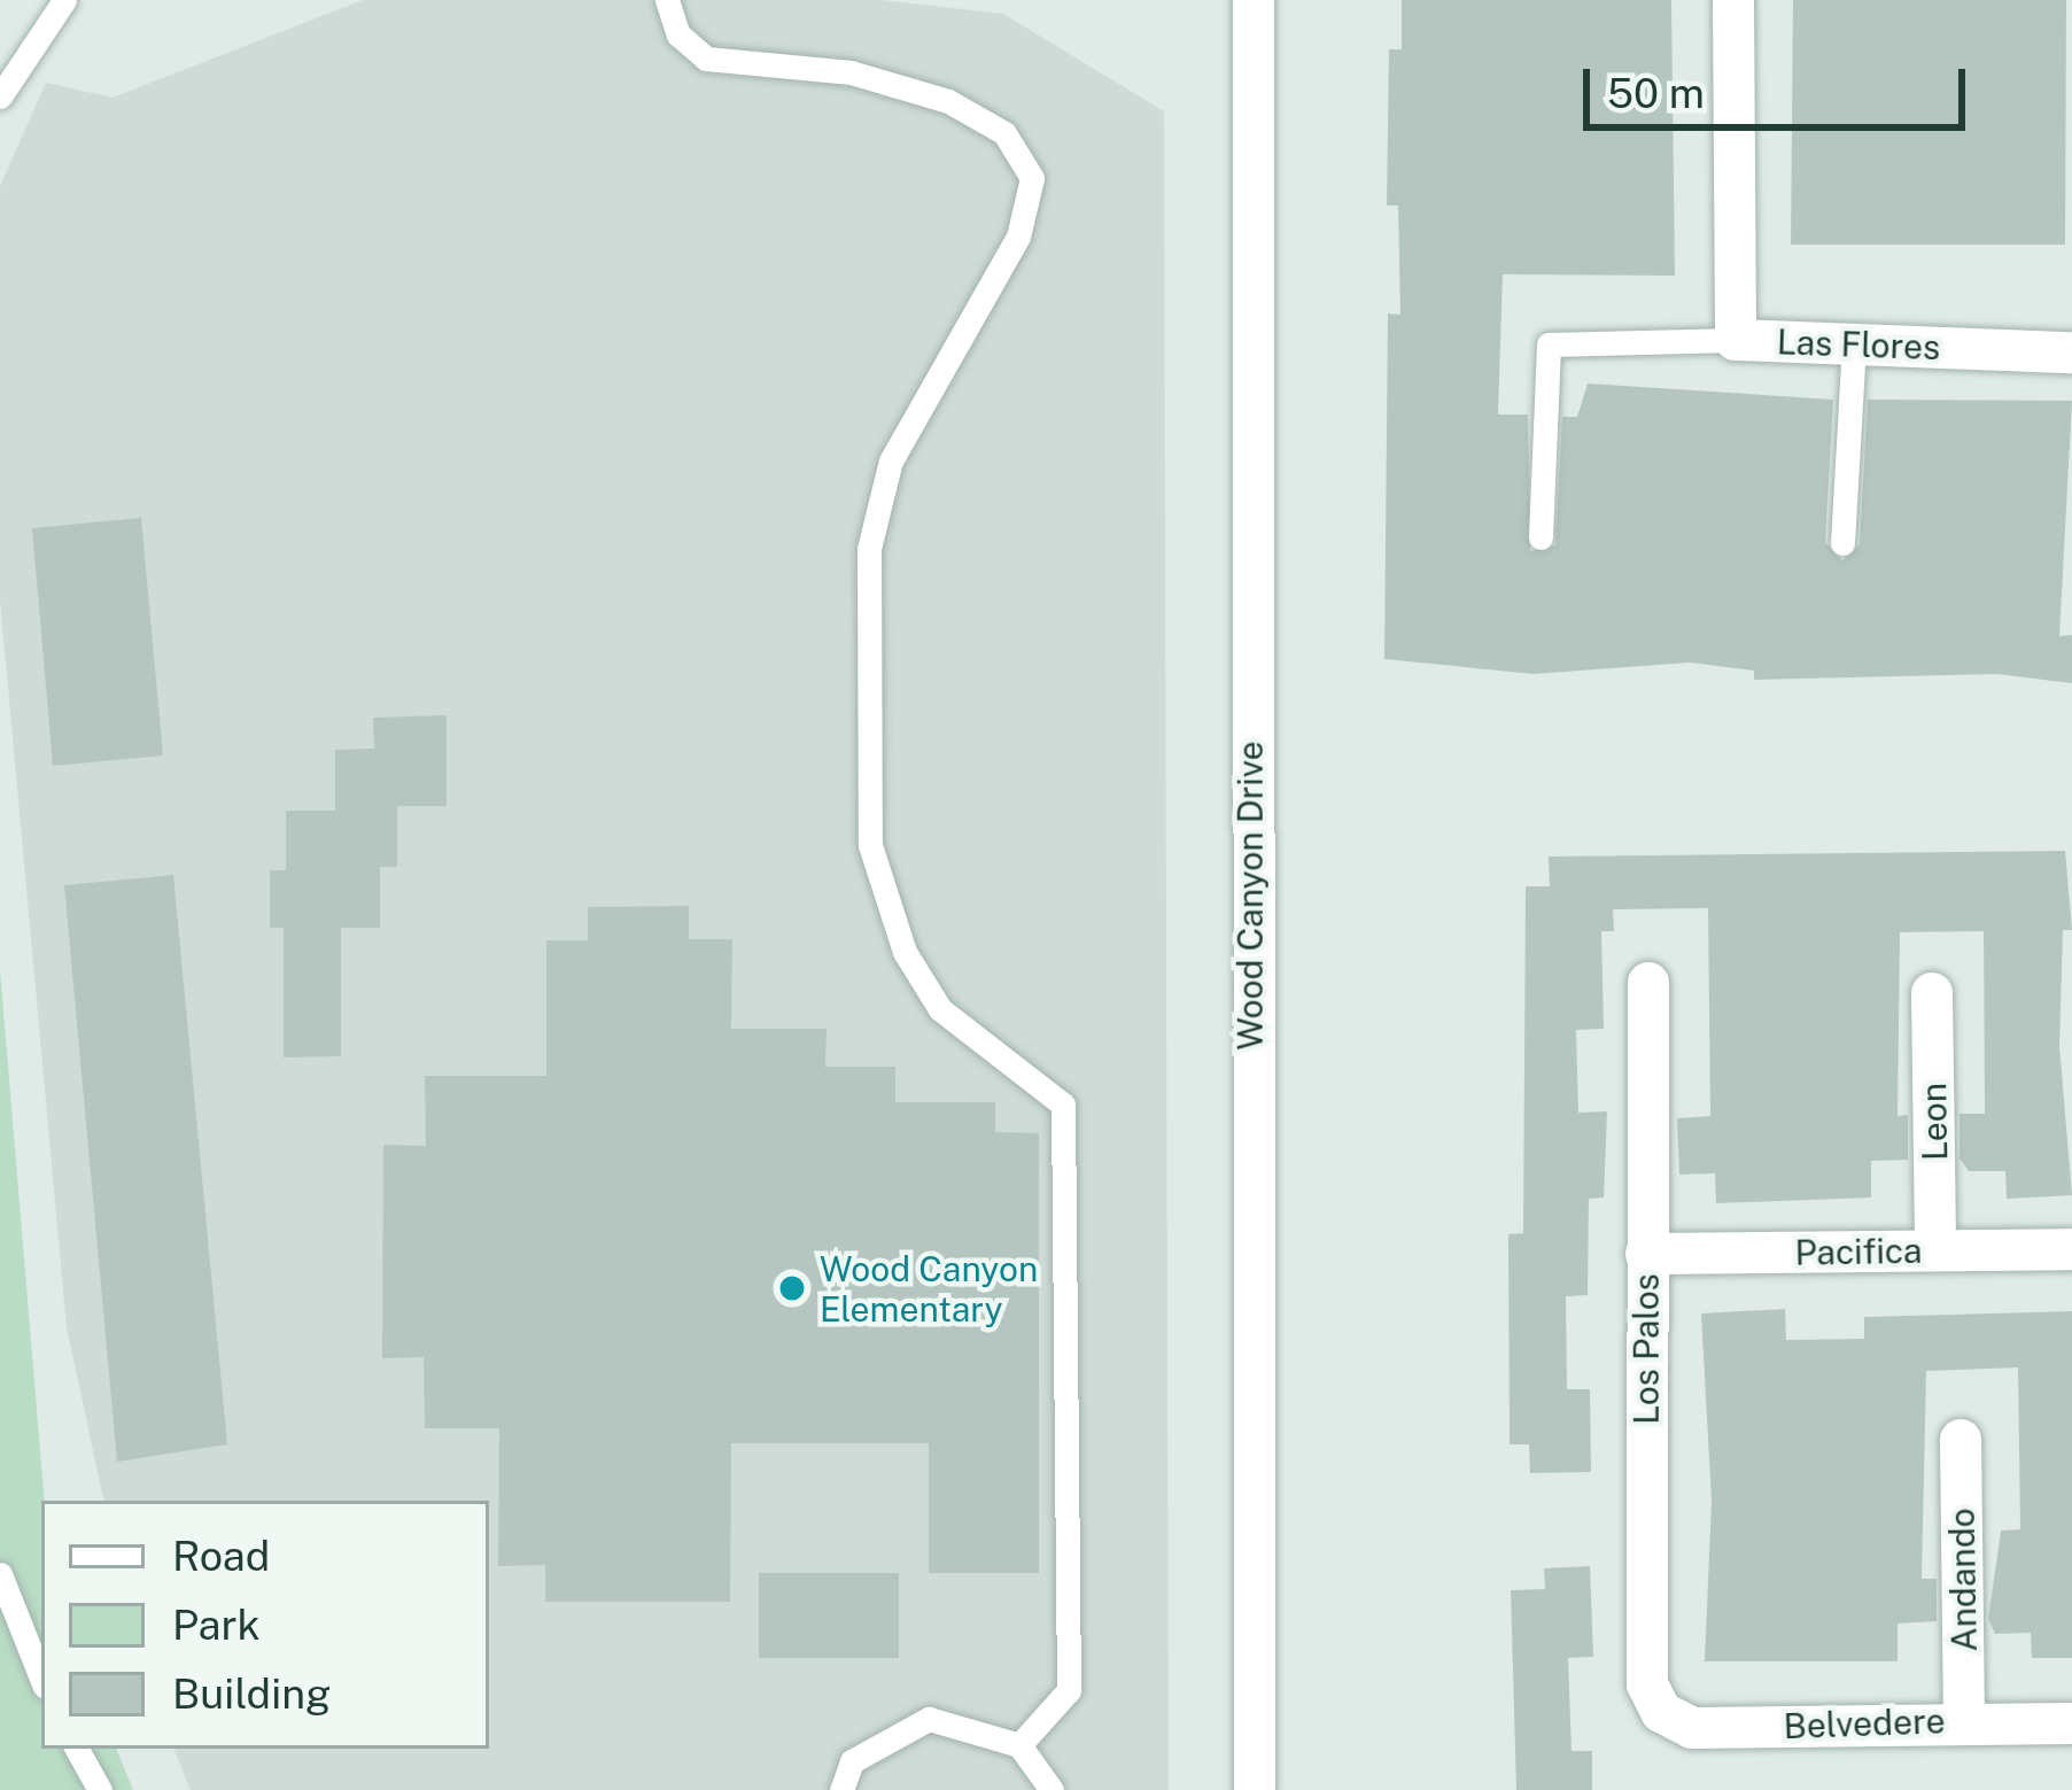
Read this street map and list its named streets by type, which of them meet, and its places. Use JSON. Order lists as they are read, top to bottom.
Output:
{
  "streets": {
    "street": [
      "Las Flores",
      "Wood Canyon Drive",
      "Leon",
      "Pacifica",
      "Los Palos",
      "Andando",
      "Belvedere"
    ]
  },
  "crossings": [
    ["Leon", "Pacifica"],
    ["Pacifica", "Los Palos"],
    ["Los Palos", "Belvedere"],
    ["Andando", "Belvedere"]
  ],
  "places": ["Wood Canyon Elementary"],
  "legend": ["Road", "Park", "Building"],
  "scale_bar": "50 m"
}
